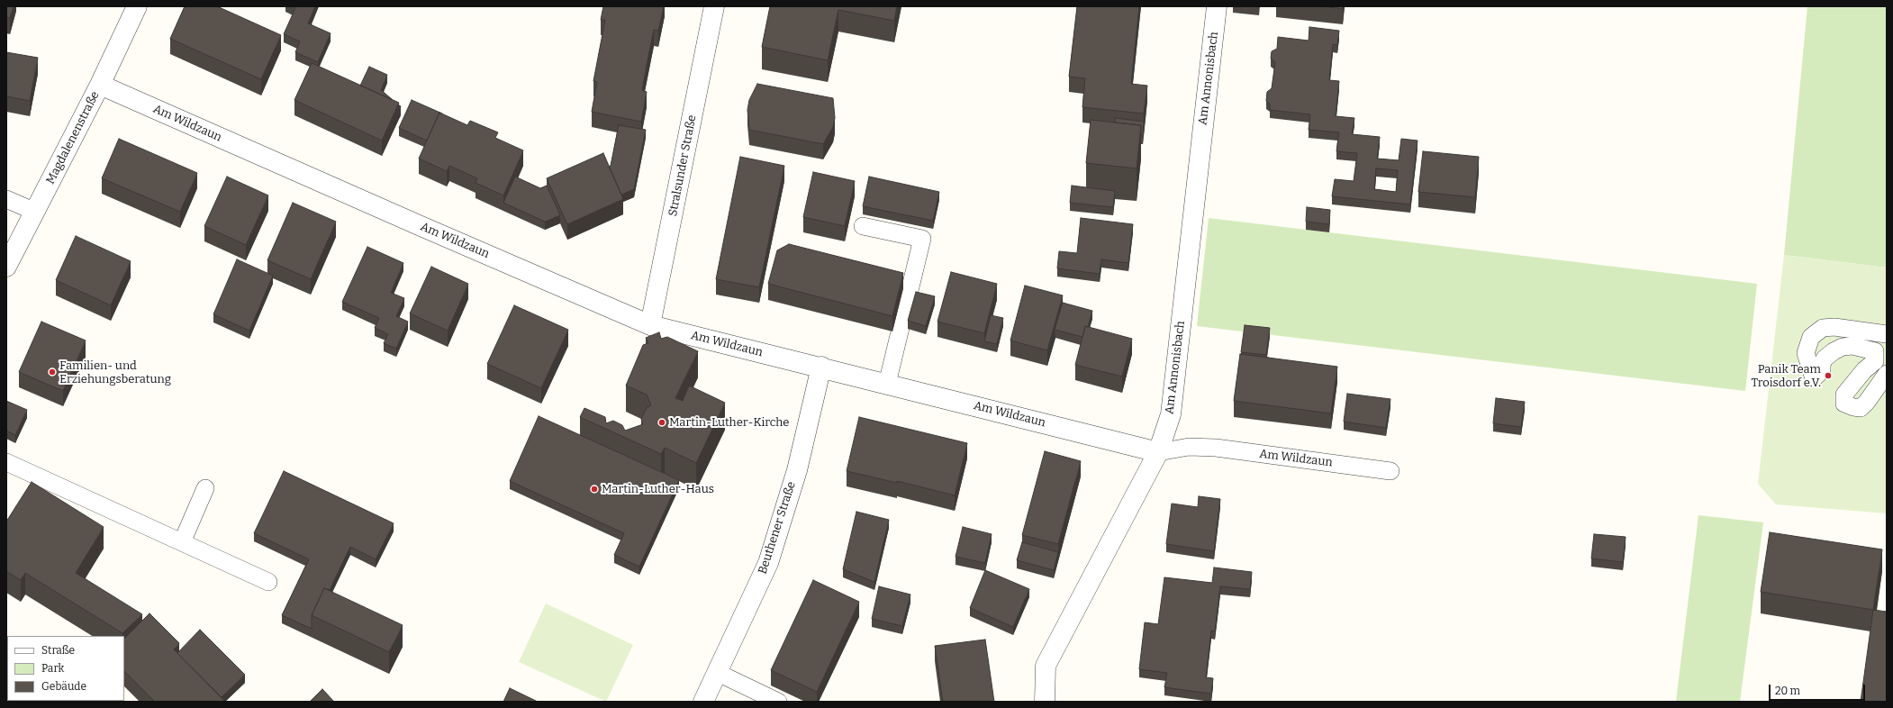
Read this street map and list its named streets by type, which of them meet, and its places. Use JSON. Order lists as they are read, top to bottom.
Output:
{
  "streets": {
    "street": [
      "Am Annonisbach",
      "Am Wildzaun",
      "Magdalenenstraße",
      "Stralsunder Straße",
      "Beuthener Straße"
    ]
  },
  "crossings": [
    ["Am Annonisbach", "Am Wildzaun"],
    ["Am Wildzaun", "Magdalenenstraße"],
    ["Am Wildzaun", "Stralsunder Straße"],
    ["Am Wildzaun", "Beuthener Straße"]
  ],
  "places": [
    "Familien- und Erziehungsberatung",
    "Panik Team Troisdorf e.V.",
    "Martin-Luther-Kirche",
    "Martin-Luther-Haus"
  ],
  "legend": ["Straße", "Park", "Gebäude"],
  "scale_bar": "20 m"
}
